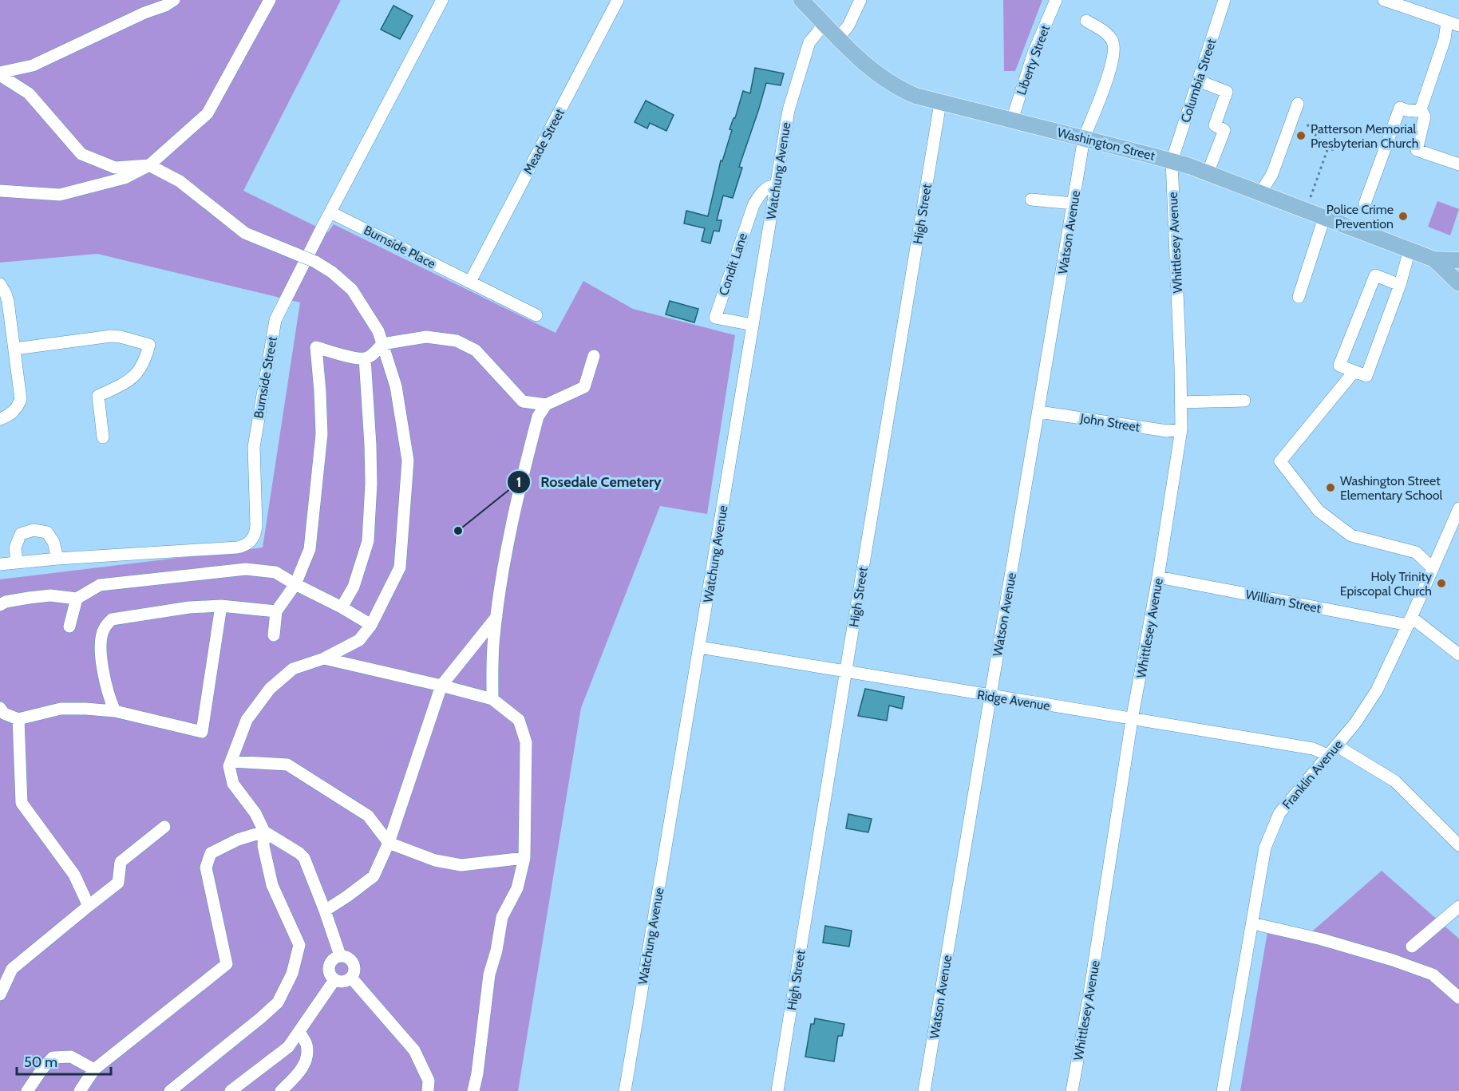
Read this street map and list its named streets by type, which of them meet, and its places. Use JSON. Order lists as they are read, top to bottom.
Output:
{
  "streets": {
    "main road": ["Washington Street"],
    "street": [
      "Liberty Street",
      "Columbia Street",
      "Meade Street",
      "Watchung Avenue",
      "High Street",
      "Watson Avenue",
      "Whittlesey Avenue",
      "Burnside Place",
      "Condit Lane",
      "Burnside Street",
      "John Street",
      "William Street",
      "Ridge Avenue",
      "Franklin Avenue"
    ]
  },
  "crossings": [
    ["Liberty Street", "Washington Street"],
    ["Columbia Street", "Washington Street"],
    ["Columbia Street", "Whittlesey Avenue"],
    ["Meade Street", "Burnside Place"],
    ["Washington Street", "Watchung Avenue"],
    ["Washington Street", "High Street"],
    ["Washington Street", "Watson Avenue"],
    ["Washington Street", "Whittlesey Avenue"],
    ["Watchung Avenue", "Condit Lane"],
    ["Watchung Avenue", "Ridge Avenue"],
    ["High Street", "Ridge Avenue"],
    ["Watson Avenue", "John Street"],
    ["Watson Avenue", "Ridge Avenue"],
    ["Whittlesey Avenue", "John Street"],
    ["Whittlesey Avenue", "William Street"],
    ["Whittlesey Avenue", "Ridge Avenue"],
    ["Burnside Place", "Burnside Street"],
    ["William Street", "Franklin Avenue"],
    ["Ridge Avenue", "Franklin Avenue"]
  ],
  "places": [
    "Patterson Memorial Presbyterian Church",
    "Police Crime Prevention",
    "Washington Street Elementary School",
    "Rosedale Cemetery",
    "Holy Trinity Episcopal Church"
  ],
  "scale_bar": "50 m"
}
